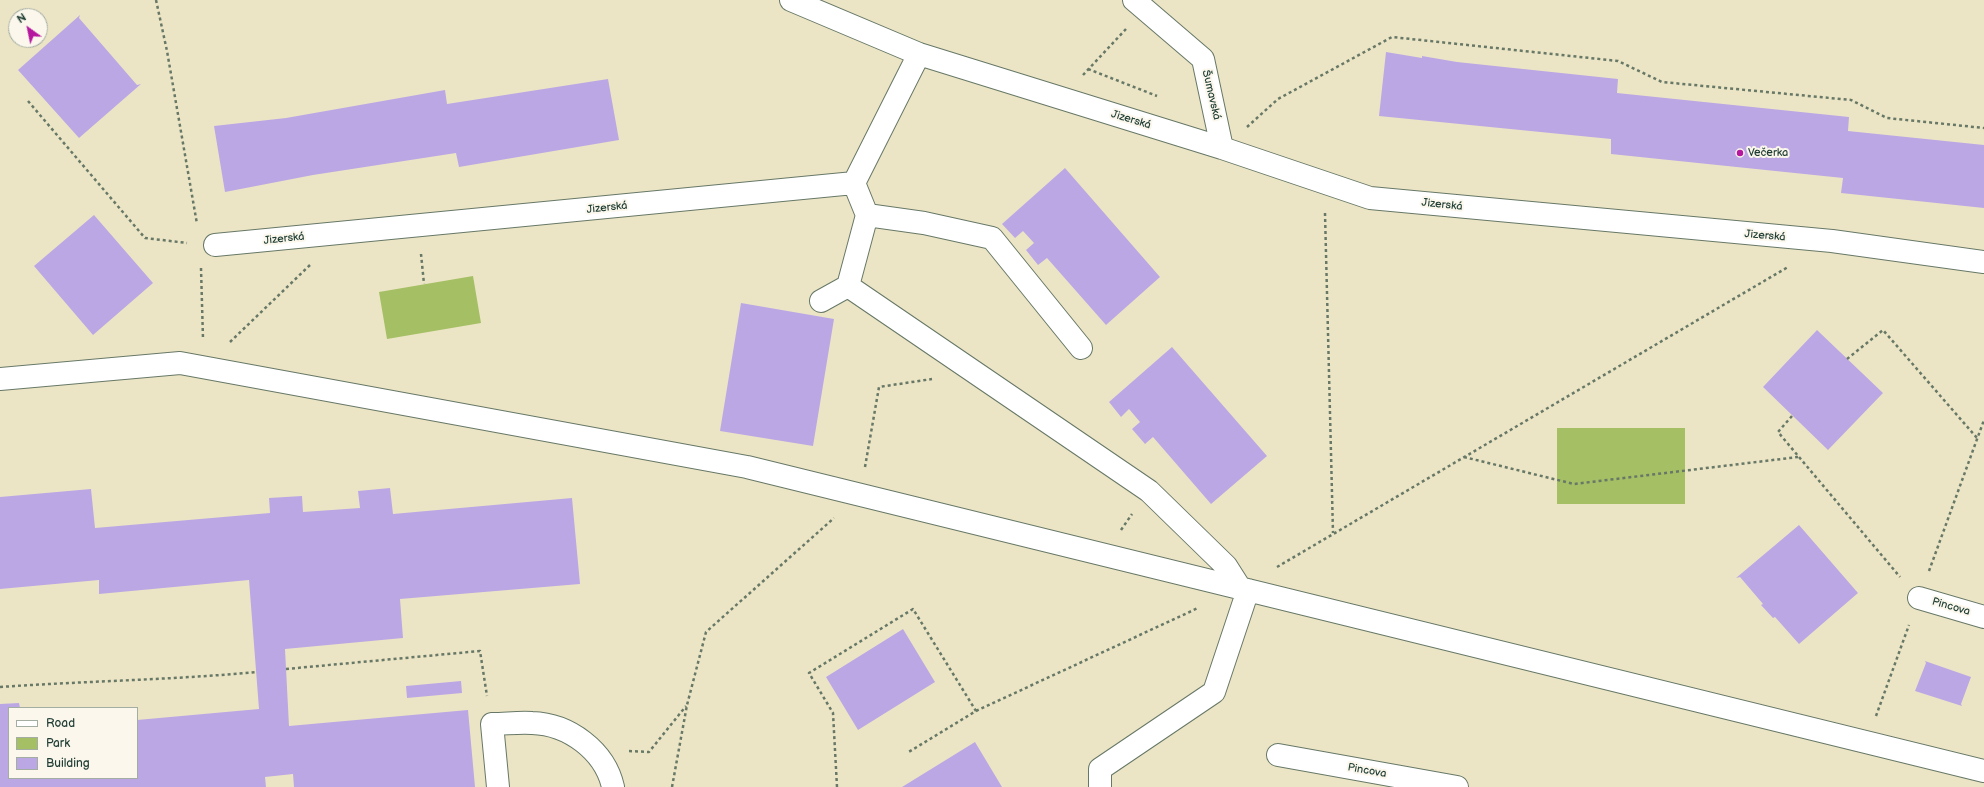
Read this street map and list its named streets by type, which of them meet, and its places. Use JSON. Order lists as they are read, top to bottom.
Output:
{
  "streets": {
    "street": ["Šumavská", "Jizerská", "Pincova"]
  },
  "crossings": [
    ["Šumavská", "Jizerská"]
  ],
  "places": ["Večerka"],
  "legend": ["Road", "Park", "Building"],
  "north": "top left"
}
